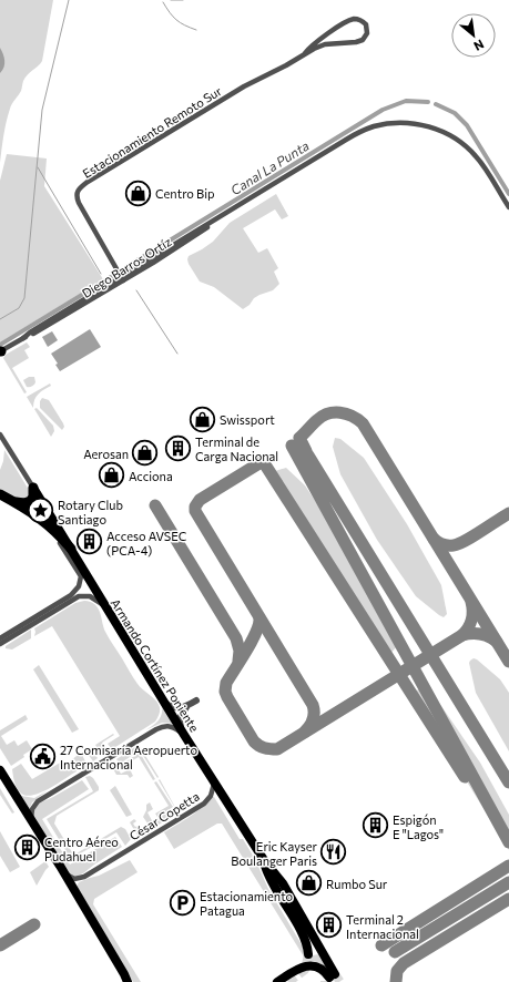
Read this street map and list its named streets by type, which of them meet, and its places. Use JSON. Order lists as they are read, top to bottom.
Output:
{
  "streets": {
    "highway": ["Armando Cortínez Poniente"],
    "street": ["Estacionamiento Remoto Sur", "Diego Barros Ortíz", "César Copetta"]
  },
  "crossings": [
    ["Estacionamiento Remoto Sur", "Diego Barros Ortíz"],
    ["Armando Cortínez Poniente", "César Copetta"]
  ],
  "water": ["Canal La Punta"],
  "places": {
    "shop": [
      "Centro Bip",
      "Swissport",
      "Aerosan",
      "Acciona",
      "Rumbo Sur"
    ],
    "building": [
      "Terminal de Carga Nacional",
      "Acceso AVSEC (PCA-4)",
      "Espigón E \"Lagos\"",
      "Centro Aéreo Pudahuel",
      "Terminal 2 Internacional"
    ],
    "place": ["Rotary Club Santiago"],
    "public building": ["27 Comisaría Aeropuerto Internacional"],
    "restaurant": ["Eric Kayser Boulanger Paris"],
    "parking": ["Estacionamiento Patagua"]
  },
  "north": "bottom right"
}
